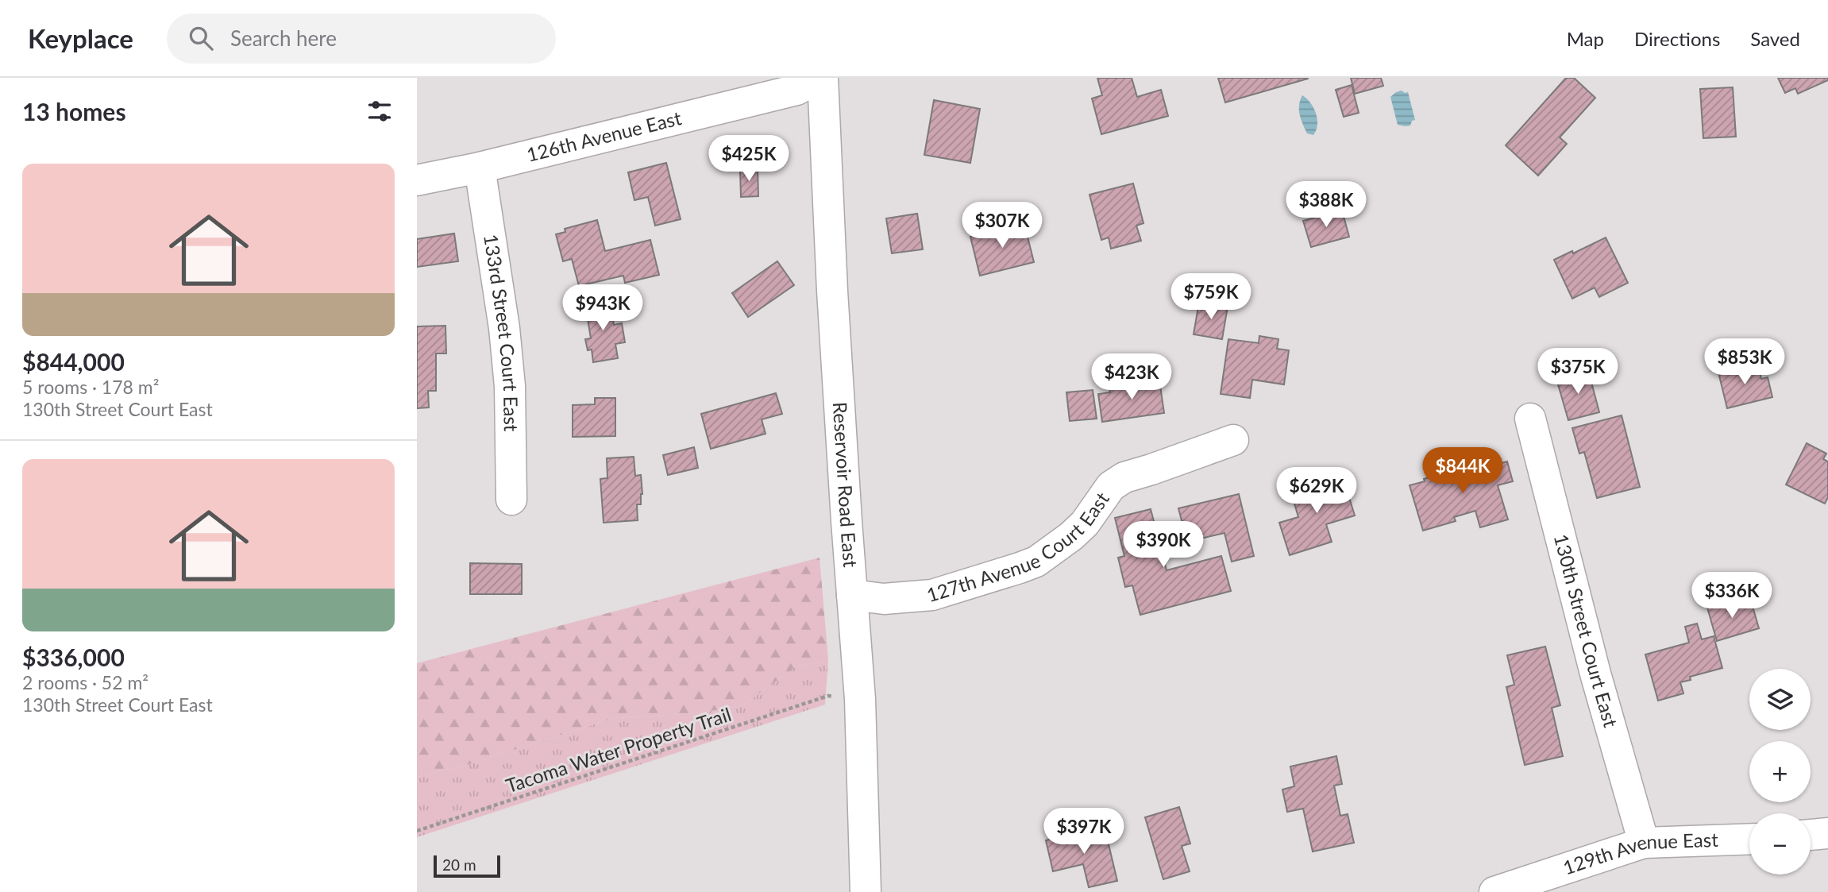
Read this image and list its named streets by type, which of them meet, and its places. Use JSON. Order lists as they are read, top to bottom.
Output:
{
  "streets": {
    "street": [
      "126th Avenue East",
      "133rd Street Court East",
      "Reservoir Road East",
      "127th Avenue Court East",
      "130th Street Court East",
      "129th Avenue East"
    ],
    "path": ["Tacoma Water Property Trail"]
  },
  "crossings": [
    ["126th Avenue East", "133rd Street Court East"],
    ["126th Avenue East", "Reservoir Road East"],
    ["Reservoir Road East", "127th Avenue Court East"],
    ["130th Street Court East", "129th Avenue East"]
  ],
  "scale_bar": "20 m",
  "page": {
    "header": "Keyplace",
    "search": "Search here",
    "nav": ["Map", "Directions", "Saved"],
    "heading": "13 homes",
    "price": [
      "$425K",
      "$388K",
      "$307K",
      "$759K",
      "$943K",
      "$853K",
      "$375K",
      "$423K",
      "$844K",
      "$629K",
      "$390K",
      "$336K",
      "$397K"
    ],
    "list": [
      {
        "name": "$844,000",
        "note": "5 rooms · 178 m² · 130th Street Court East"
      },
      {
        "name": "$336,000",
        "note": "2 rooms · 52 m² · 130th Street Court East"
      }
    ],
    "map_buttons": ["+", "−"],
    "scale": "20 m"
  }
}
